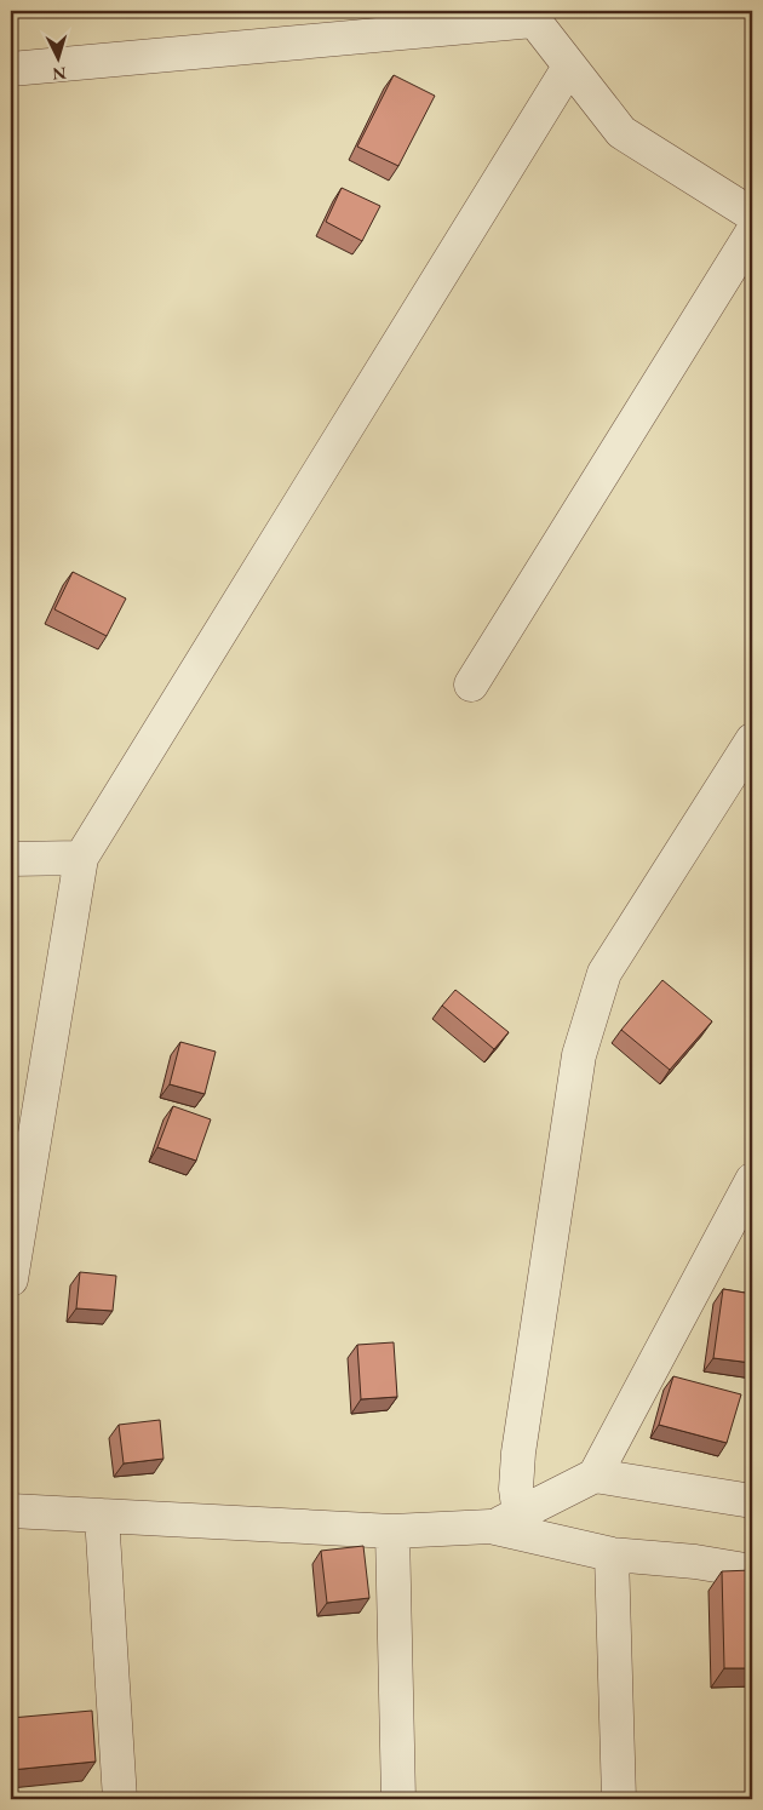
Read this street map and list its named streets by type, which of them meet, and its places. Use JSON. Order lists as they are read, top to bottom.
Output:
{
  "north": "bottom"
}
